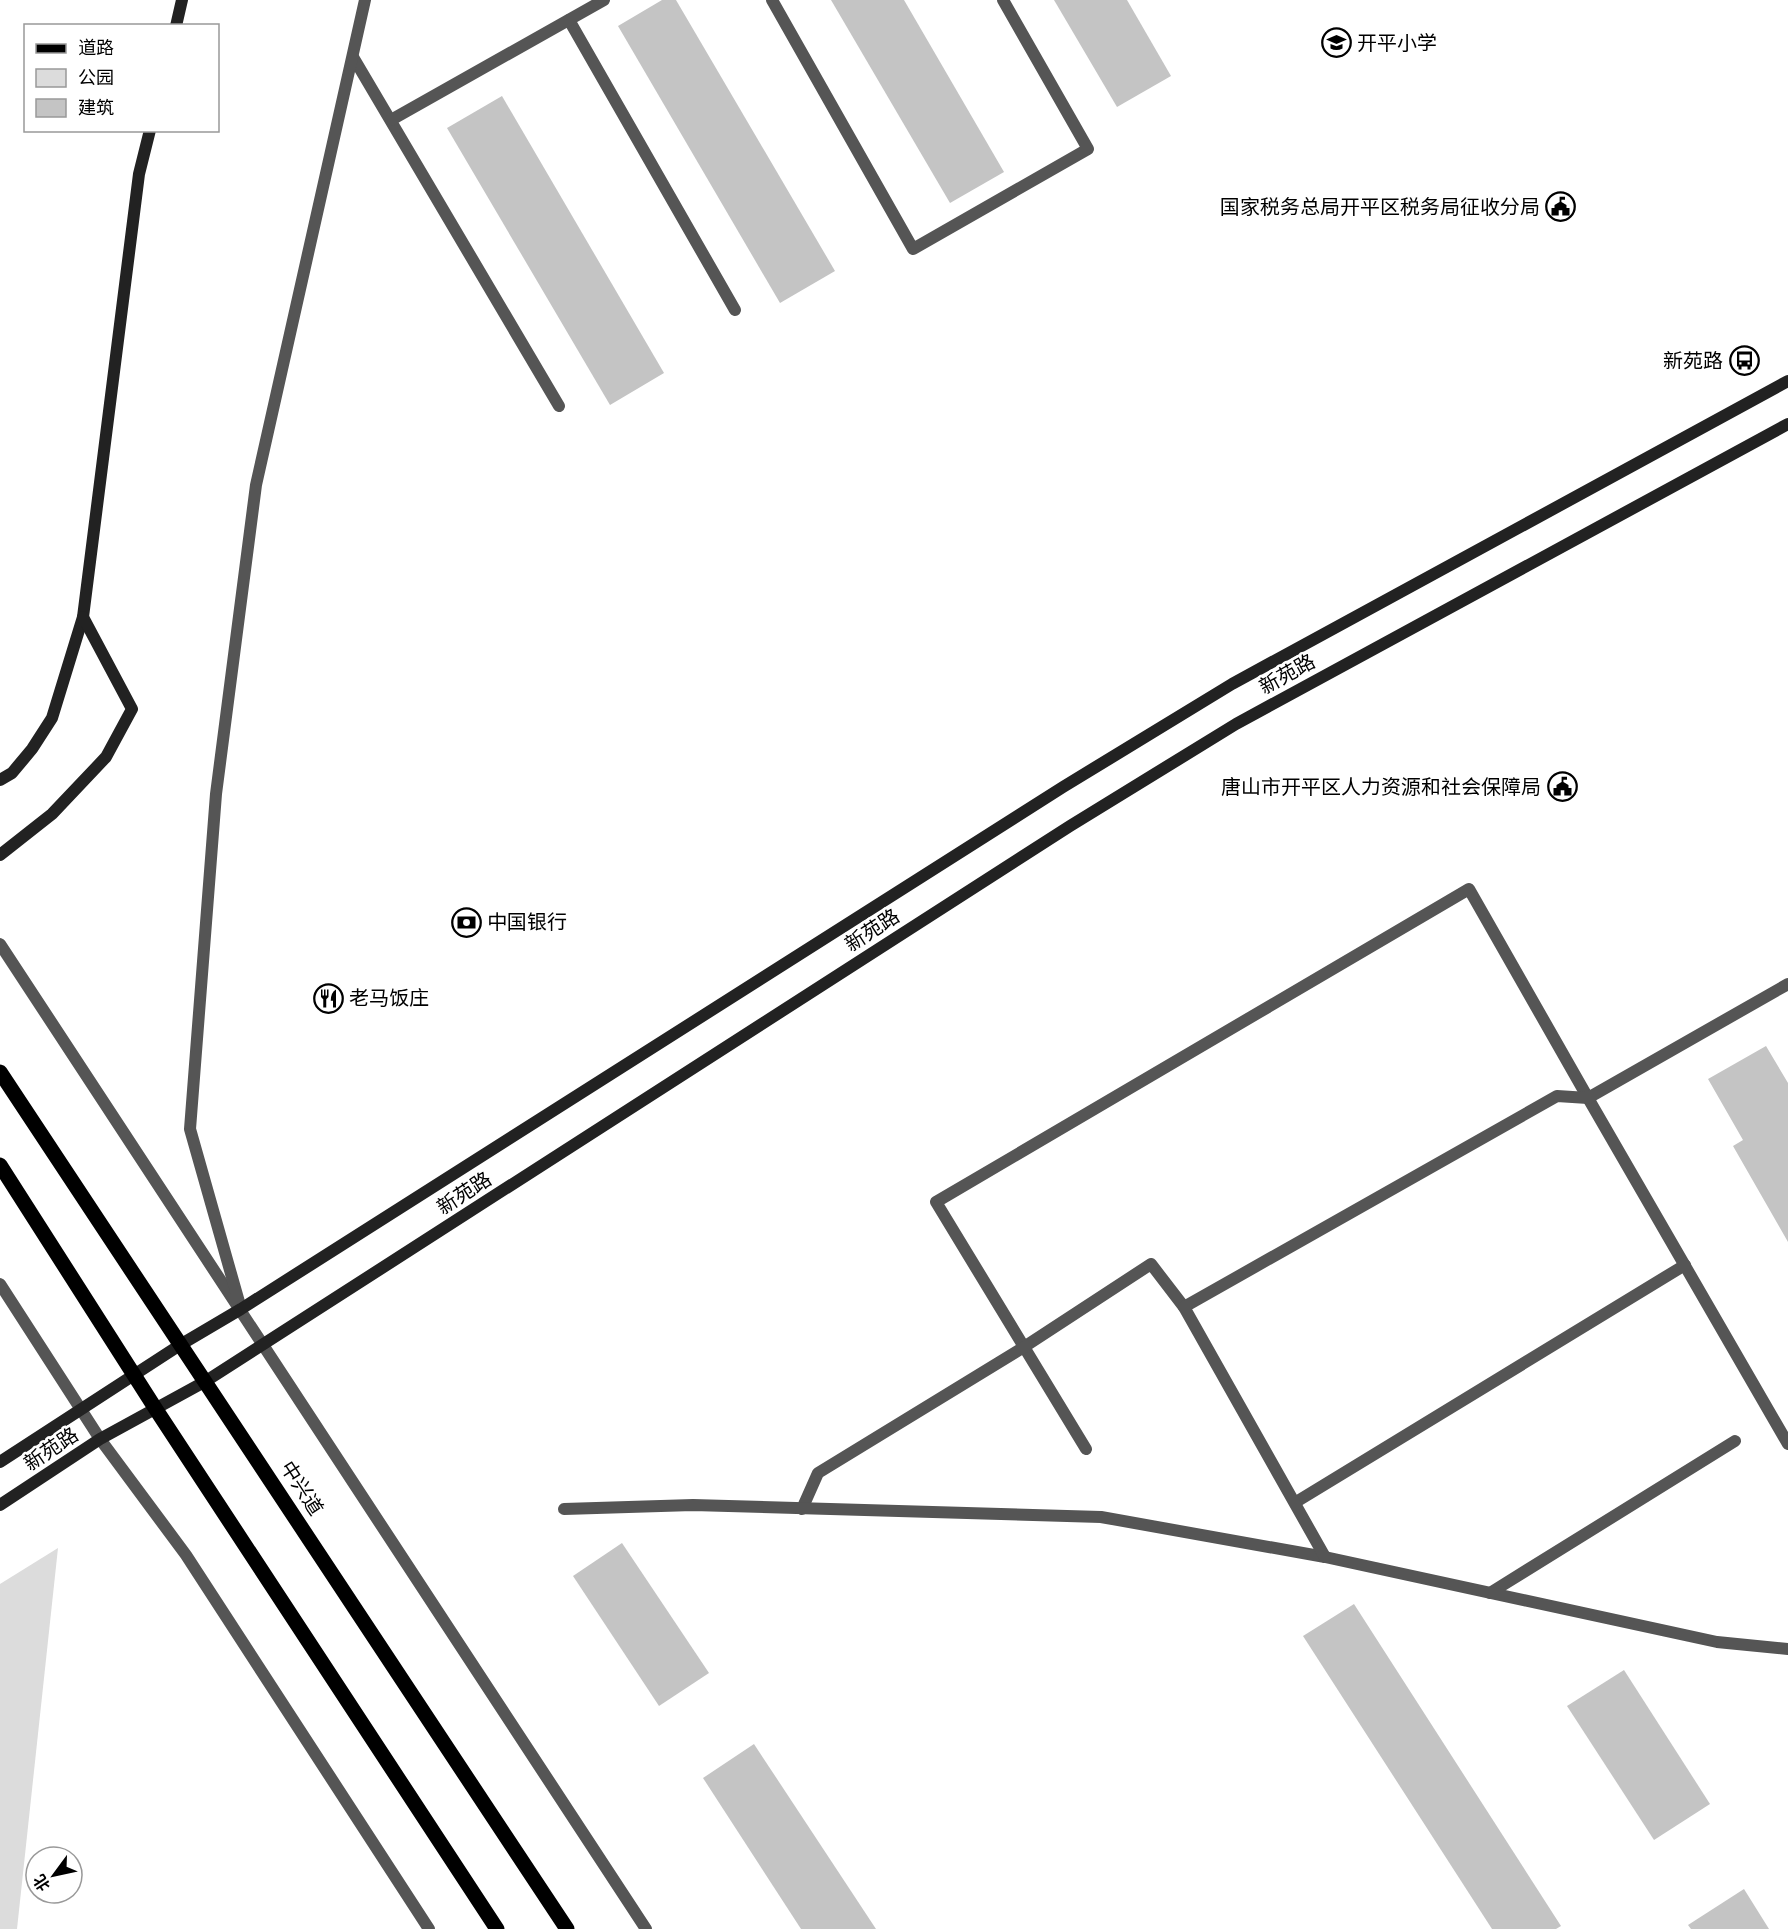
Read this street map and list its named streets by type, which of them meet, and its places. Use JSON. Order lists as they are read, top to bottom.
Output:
{
  "streets": {
    "main road": ["新苑路", "中兴道"]
  },
  "crossings": [
    ["新苑路", "中兴道"]
  ],
  "places": {
    "school or university": ["开平小学"],
    "public building": ["国家税务总局开平区税务局征收分局", "唐山市开平区人力资源和社会保障局"],
    "bus stop": ["新苑路"],
    "bank": ["中国银行"],
    "restaurant": ["老马饭庄"]
  },
  "legend": ["道路", "公园", "建筑"],
  "north": "bottom left"
}
